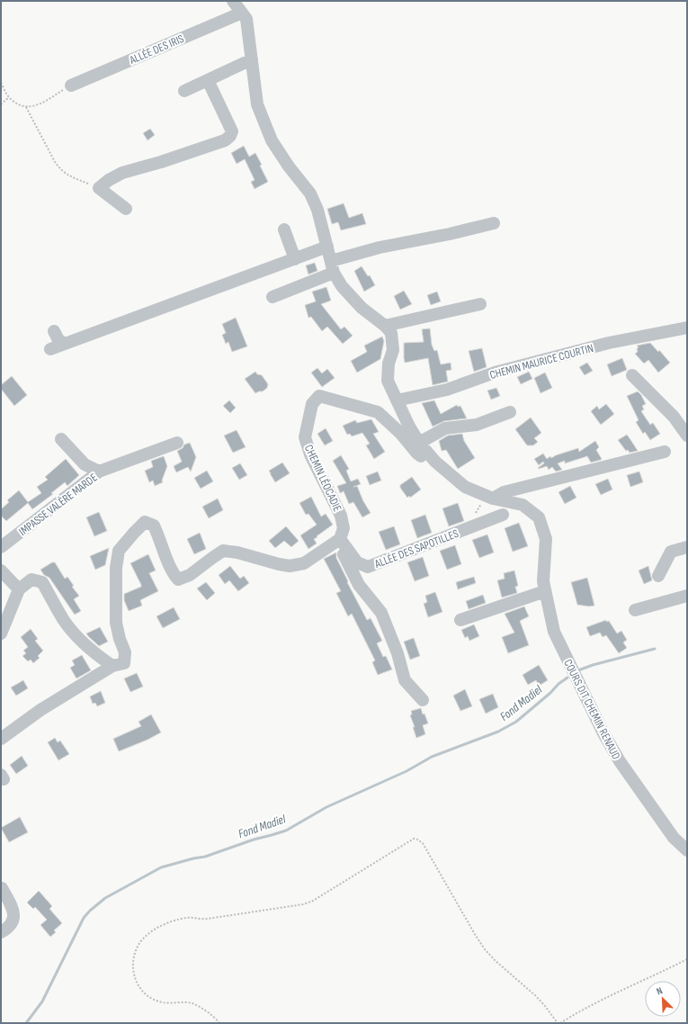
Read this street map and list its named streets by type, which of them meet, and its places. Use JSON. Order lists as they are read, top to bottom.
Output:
{
  "streets": {
    "street": [
      "ALLÉE DES IRIS",
      "CHEMIN MAURICE COURTIN",
      "CHEMIN LÉOCADIE",
      "IMPASSE VALÈRE MARDE",
      "ALLÉE DES SAPOTILLES",
      "COURS DIT CHEMIN RENAUD"
    ]
  },
  "crossings": [
    ["ALLÉE DES IRIS", "COURS DIT CHEMIN RENAUD"],
    ["CHEMIN MAURICE COURTIN", "COURS DIT CHEMIN RENAUD"],
    ["CHEMIN LÉOCADIE", "ALLÉE DES SAPOTILLES"],
    ["CHEMIN LÉOCADIE", "COURS DIT CHEMIN RENAUD"]
  ],
  "water": ["Fond Madiel"],
  "north": "top left"
}
